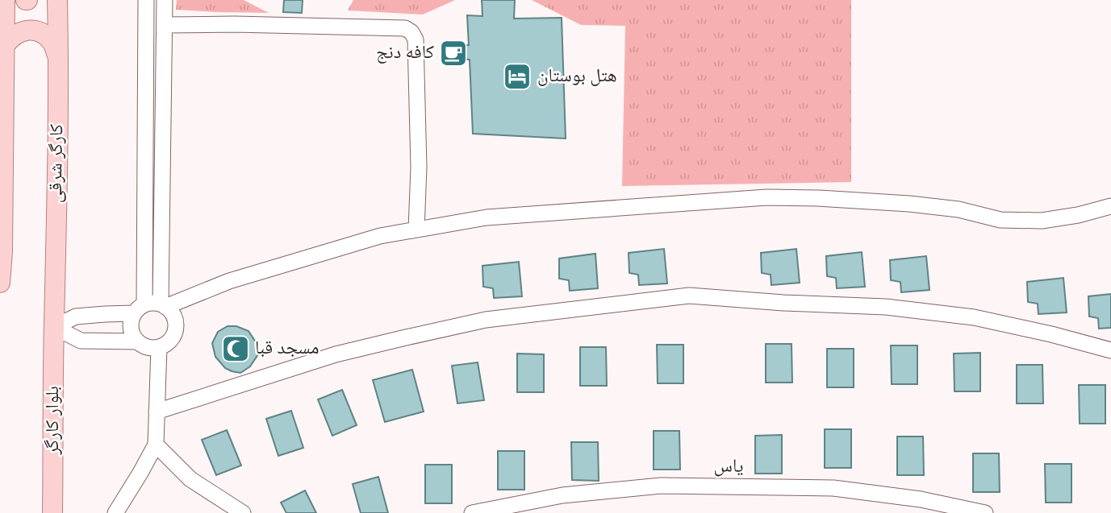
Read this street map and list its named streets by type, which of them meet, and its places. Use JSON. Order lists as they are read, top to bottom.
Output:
{
  "streets": {
    "main road": ["کارگر شرقی", "بلوار کارگر"],
    "street": ["یاس"]
  },
  "crossings": [
    ["کارگر شرقی", "بلوار کارگر"]
  ],
  "places": {
    "cafe": ["کافه دنج"],
    "hotel": ["هتل بوستان"],
    "mosque": ["مسجد قبا"]
  }
}
